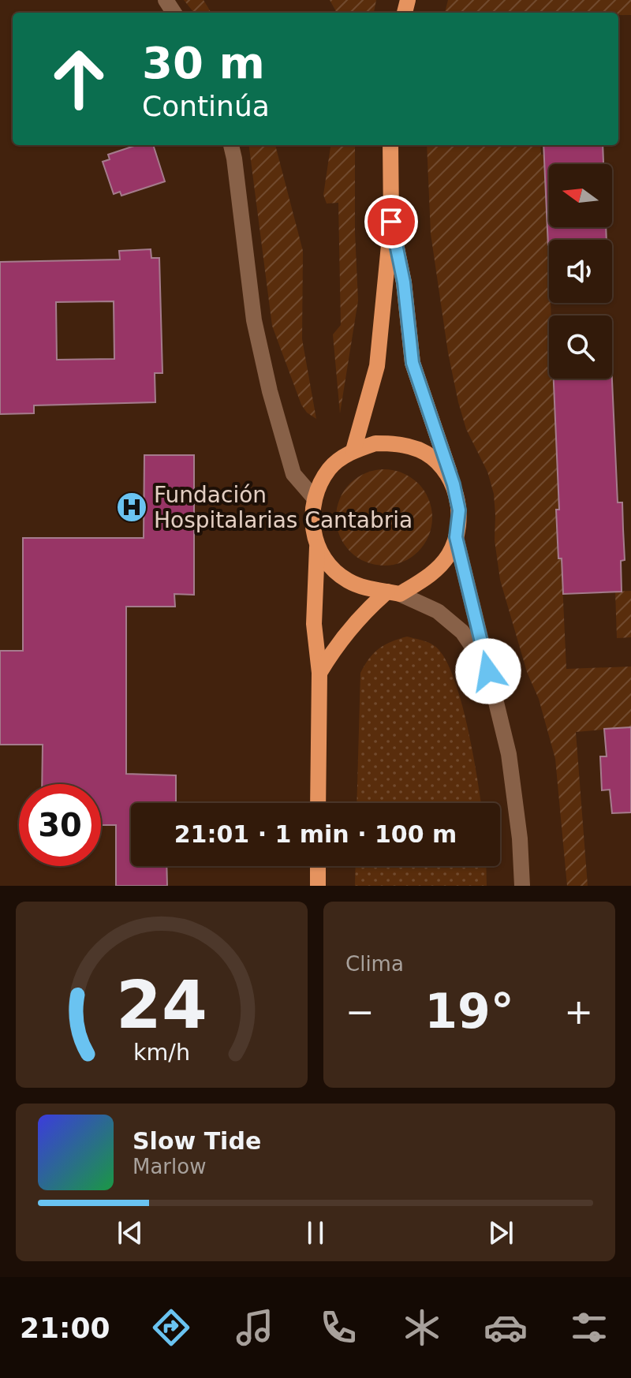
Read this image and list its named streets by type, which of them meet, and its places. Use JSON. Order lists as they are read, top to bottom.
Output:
{
  "places": {
    "hospital": ["Fundación Hospitalarias Cantabria"]
  },
  "north": "left",
  "page": {
    "turn": ["30 m", "Continúa"],
    "limit": "30",
    "trip": "21:01 · 1 min · 100 m",
    "tile": "Clima",
    "heat": ["−", "19°", "+"],
    "song": ["Slow Tide", "Marlow"],
    "tabs": "21:00",
    "gauge": ["24", "km/h"]
  }
}
